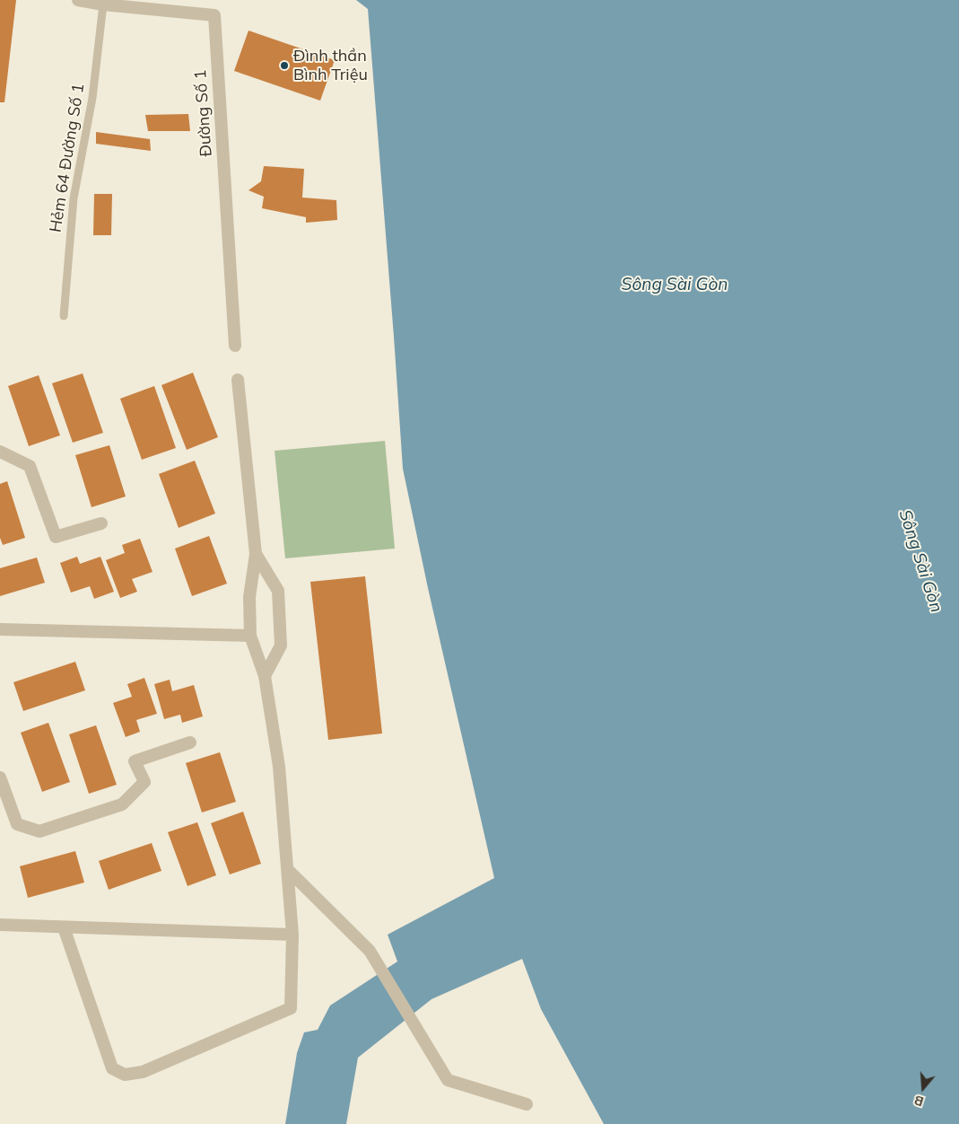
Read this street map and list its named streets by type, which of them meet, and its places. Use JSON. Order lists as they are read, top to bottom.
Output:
{
  "streets": {
    "street": ["Đường Số 1"],
    "lane": ["Hẻm 64 Đường Số 1"]
  },
  "crossings": [
    ["Đường Số 1", "Hẻm 64 Đường Số 1"]
  ],
  "water": ["Sông Sài Gòn"],
  "places": ["Đình thần Bình Triệu"],
  "north": "bottom"
}
